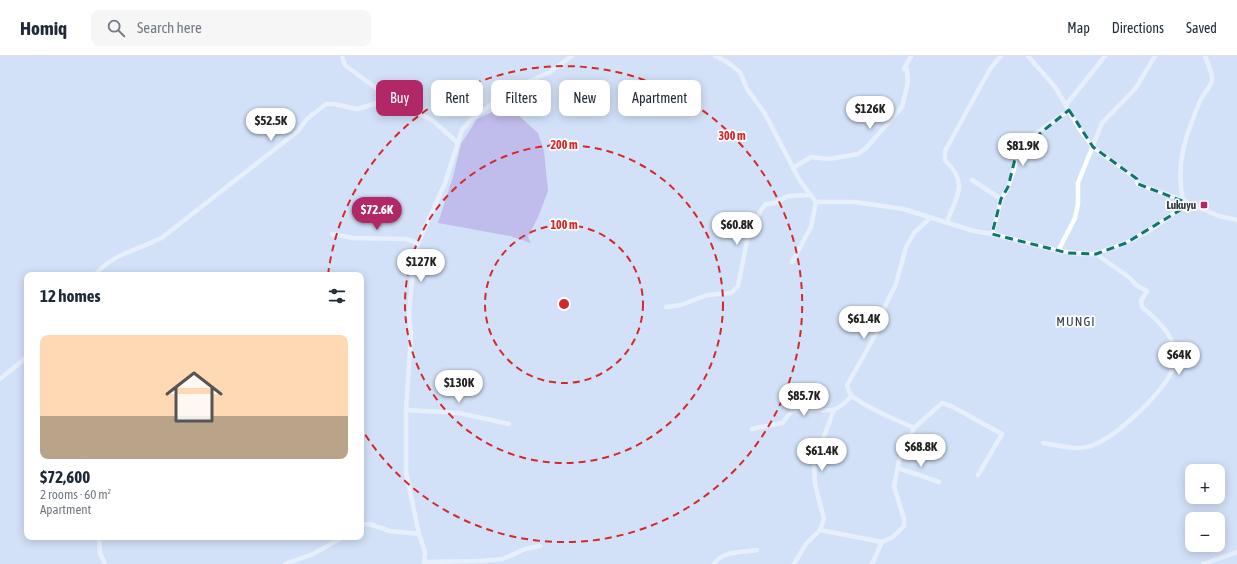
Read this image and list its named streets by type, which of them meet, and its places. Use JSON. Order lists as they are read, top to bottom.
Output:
{
  "districts": ["MUNGI"],
  "places": {
    "transit": ["Lukuyu"]
  },
  "page": {
    "header": "Homiq",
    "search": "Search here",
    "nav": ["Map", "Directions", "Saved"],
    "chip": [
      "Buy",
      "Rent",
      "Filters",
      "New",
      "Apartment"
    ],
    "price": [
      "$126K",
      "$52.5K",
      "$81.9K",
      "$72.6K",
      "$60.8K",
      "$127K",
      "$61.4K",
      "$64K",
      "$130K",
      "$85.7K",
      "$68.8K",
      "$61.4K"
    ],
    "heading": "12 homes",
    "list": [
      {
        "name": "$72,600",
        "note": "2 rooms · 60 m² · Apartment"
      }
    ],
    "map_buttons": ["+", "−"]
  },
  "rings": ["300 m", "200 m", "100 m"]
}
